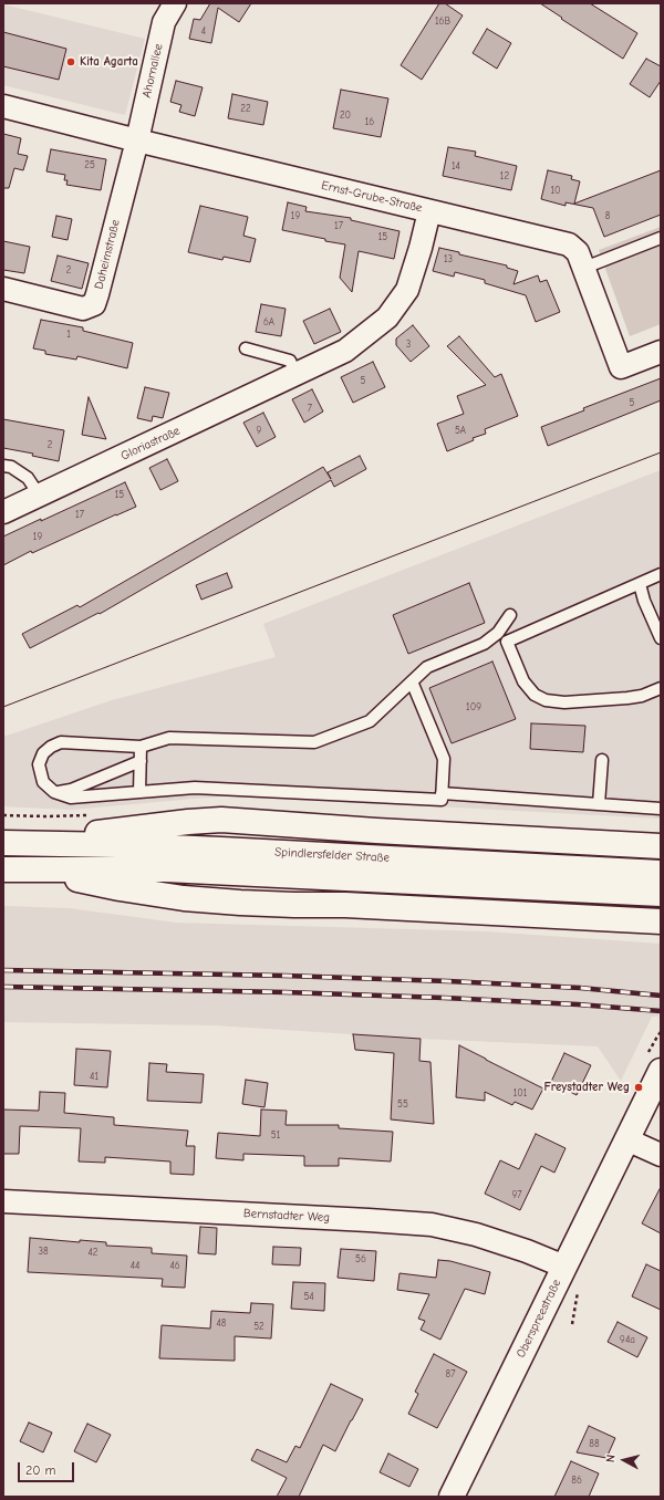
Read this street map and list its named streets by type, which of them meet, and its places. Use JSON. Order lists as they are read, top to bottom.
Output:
{
  "streets": {
    "main road": ["Spindlersfelder Straße", "Oberspreestraße"],
    "street": [
      "Ahornallee",
      "Ernst-Grube-Straße",
      "Daheimstraße",
      "Gloriastraße",
      "Bernstadter Weg"
    ]
  },
  "crossings": [
    ["Ahornallee", "Ernst-Grube-Straße"],
    ["Ahornallee", "Daheimstraße"],
    ["Ernst-Grube-Straße", "Daheimstraße"],
    ["Ernst-Grube-Straße", "Gloriastraße"],
    ["Bernstadter Weg", "Oberspreestraße"]
  ],
  "places": ["Kita Agarta", "Freystadter Weg"],
  "house_numbers": [
    "16B",
    "4",
    "22",
    "20",
    "16",
    "25",
    "14",
    "12",
    "10",
    "19",
    "8",
    "17",
    "15",
    "13",
    "2",
    "6A",
    "1",
    "3",
    "5",
    "5",
    "7",
    "9",
    "5A",
    "2",
    "15",
    "17",
    "19",
    "109",
    "41",
    "101",
    "55",
    "51",
    "97",
    "38",
    "42",
    "56",
    "44",
    "46",
    "54",
    "48",
    "52",
    "94a",
    "87",
    "88",
    "86"
  ],
  "scale_bar": "20 m",
  "north": "left"
}
